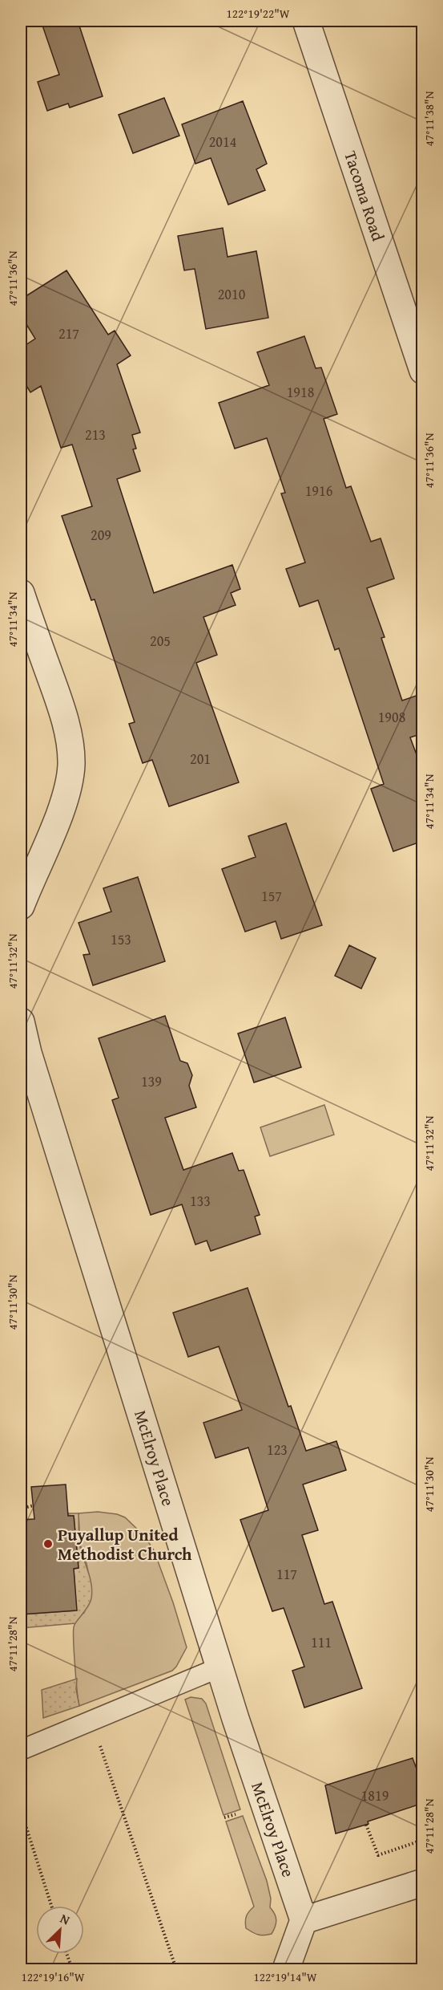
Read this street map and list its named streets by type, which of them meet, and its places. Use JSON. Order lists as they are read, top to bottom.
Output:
{
  "streets": {
    "street": ["Tacoma Road", "McElroy Place"]
  },
  "places": ["Puyallup United Methodist Church"],
  "house_numbers": [
    "2014",
    "2010",
    "217",
    "1918",
    "213",
    "1916",
    "209",
    "205",
    "1908",
    "201",
    "157",
    "153",
    "139",
    "133",
    "123",
    "117",
    "111",
    "1819"
  ],
  "north": "top right",
  "coordinates": [
    "122°19'22\"W",
    "47°11'38\"N",
    "47°11'36\"N",
    "47°11'34\"N",
    "47°11'32\"N",
    "47°11'30\"N",
    "47°11'28\"N",
    "122°19'16\"W",
    "122°19'14\"W"
  ]
}
